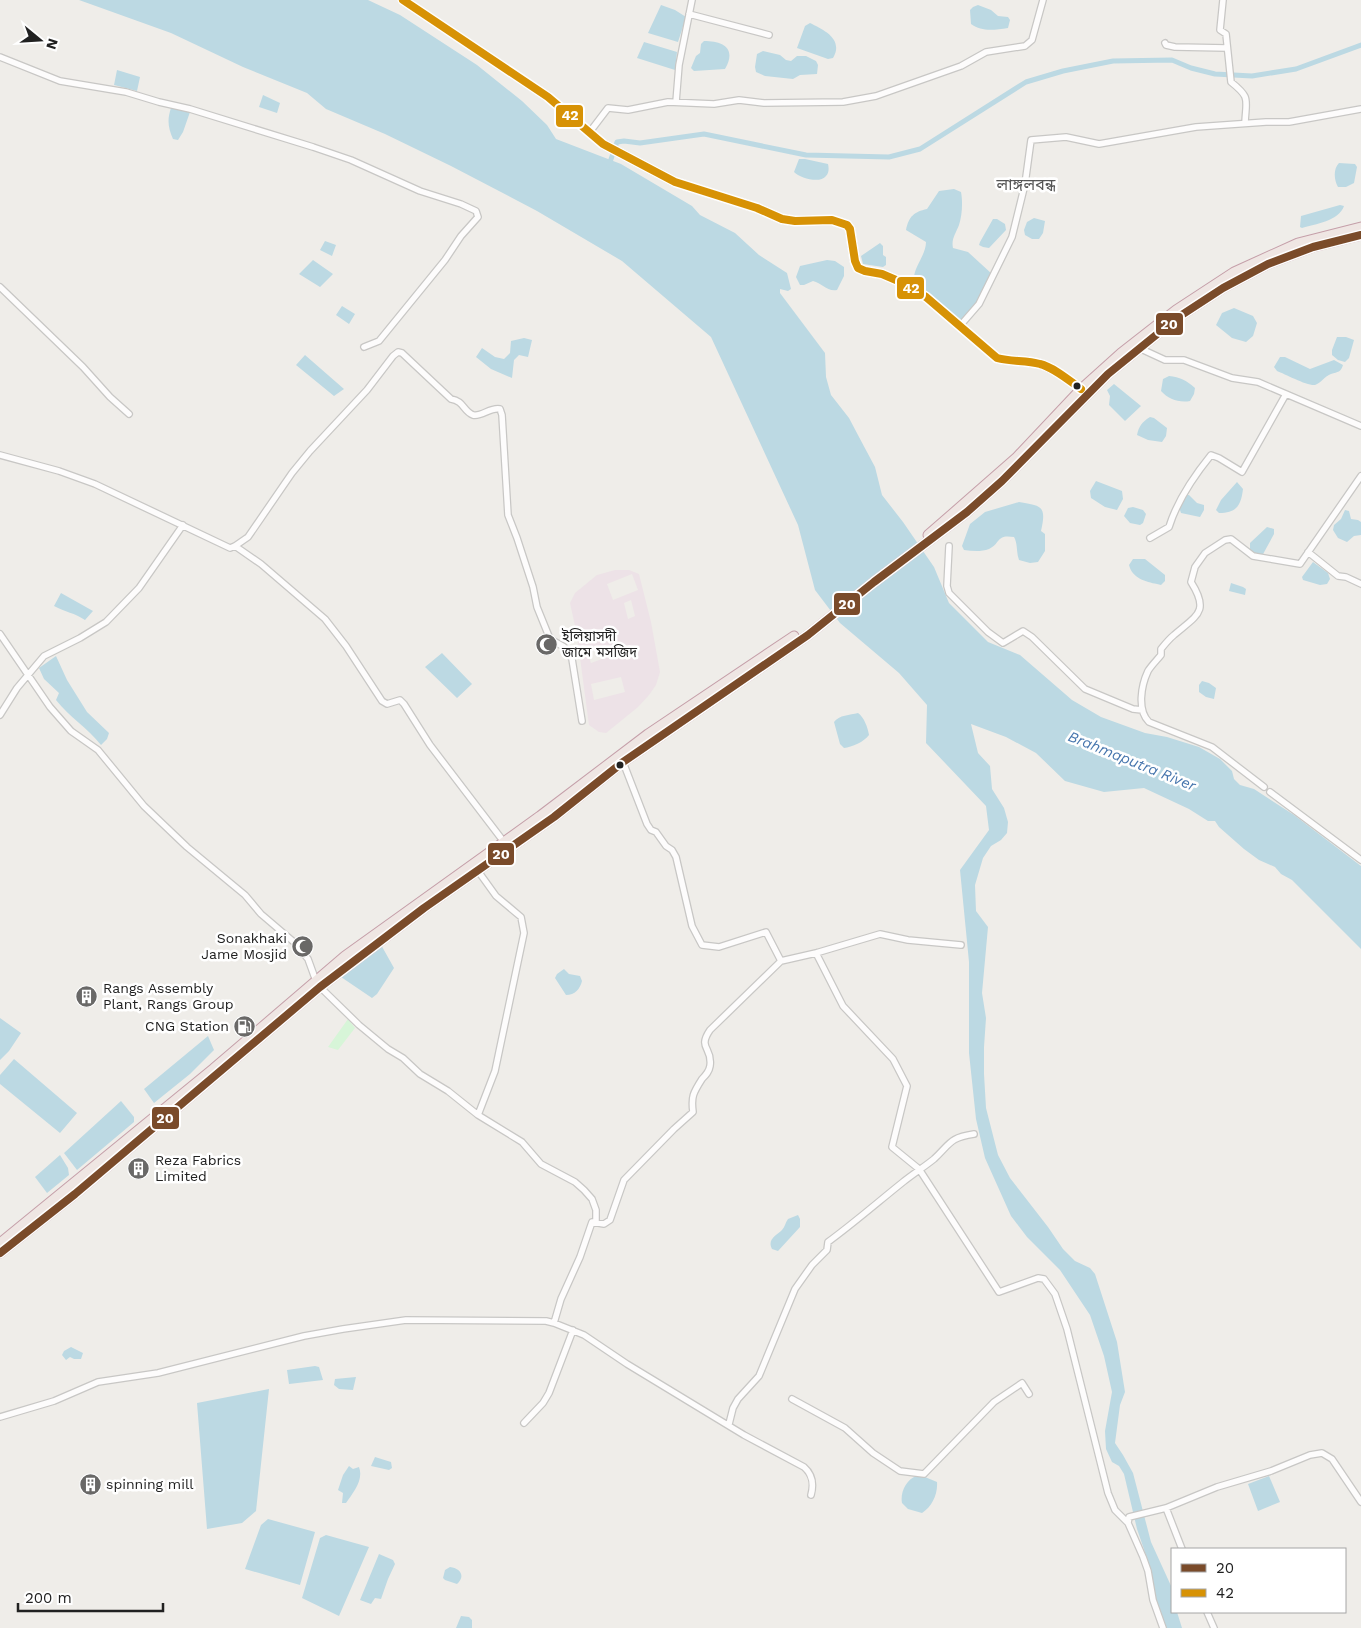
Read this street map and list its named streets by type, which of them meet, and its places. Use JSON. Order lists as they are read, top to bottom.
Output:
{
  "districts": ["লাঙ্গলবন্ধ"],
  "water": ["Brahmaputra River"],
  "places": {
    "mosque": ["ইলিয়াসদী জামে মসজিদ", "Sonakhaki Jame Mosjid"],
    "building": ["Rangs Assembly Plant, Rangs Group", "Reza Fabrics Limited", "spinning mill"],
    "fuel station": ["CNG Station"]
  },
  "lines": ["transit line 42", "transit line 20"],
  "legend": ["20", "42"],
  "scale_bar": "200 m",
  "north": "right"
}
